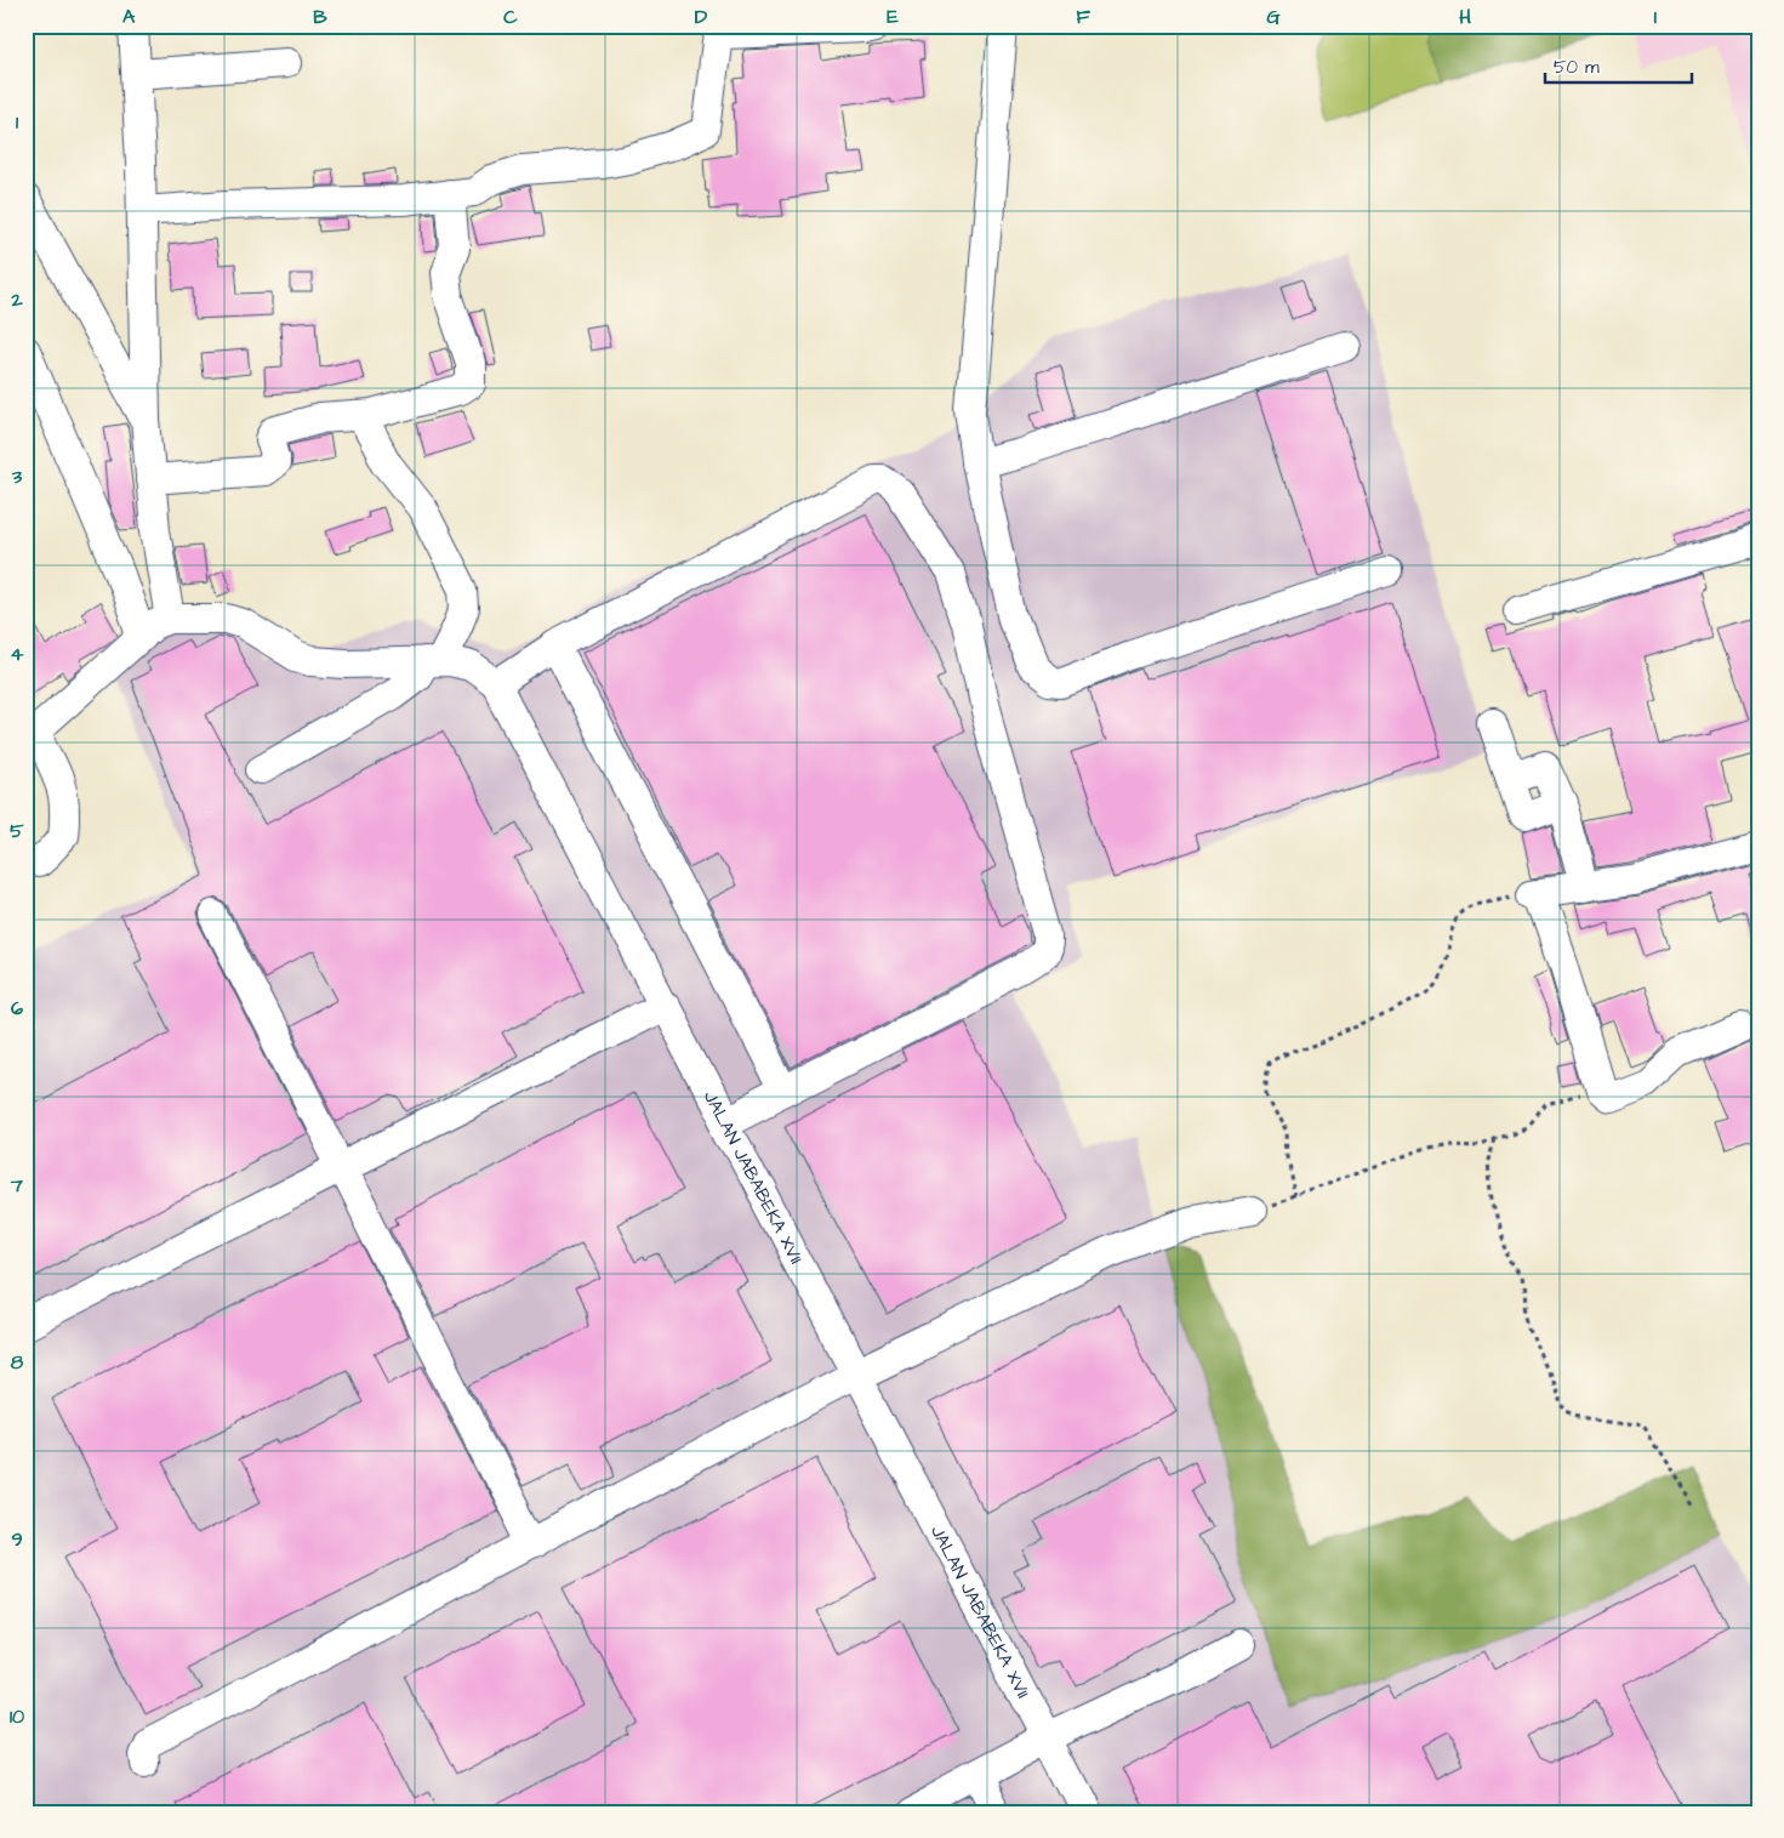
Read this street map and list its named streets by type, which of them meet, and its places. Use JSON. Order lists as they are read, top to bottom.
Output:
{
  "streets": {
    "street": ["JALAN JABABEKA XVII"]
  },
  "scale_bar": "50 m",
  "grid": {
    "columns": [
      "A",
      "B",
      "C",
      "D",
      "E",
      "F",
      "G",
      "H",
      "I"
    ],
    "rows": [
      "1",
      "2",
      "3",
      "4",
      "5",
      "6",
      "7",
      "8",
      "9",
      "10"
    ]
  }
}
